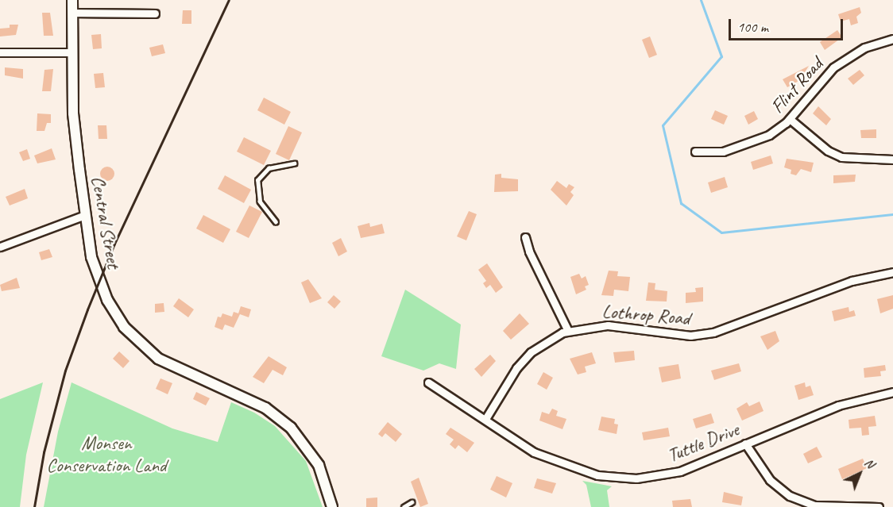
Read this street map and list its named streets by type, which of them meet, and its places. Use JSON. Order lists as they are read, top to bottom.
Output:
{
  "streets": {
    "street": [
      "Flint Road",
      "Central Street",
      "Lothrop Road",
      "Tuttle Drive"
    ]
  },
  "crossings": [
    ["Lothrop Road", "Tuttle Drive"]
  ],
  "parks": ["Monsen Conservation Land"],
  "scale_bar": "100 m",
  "north": "top right"
}
